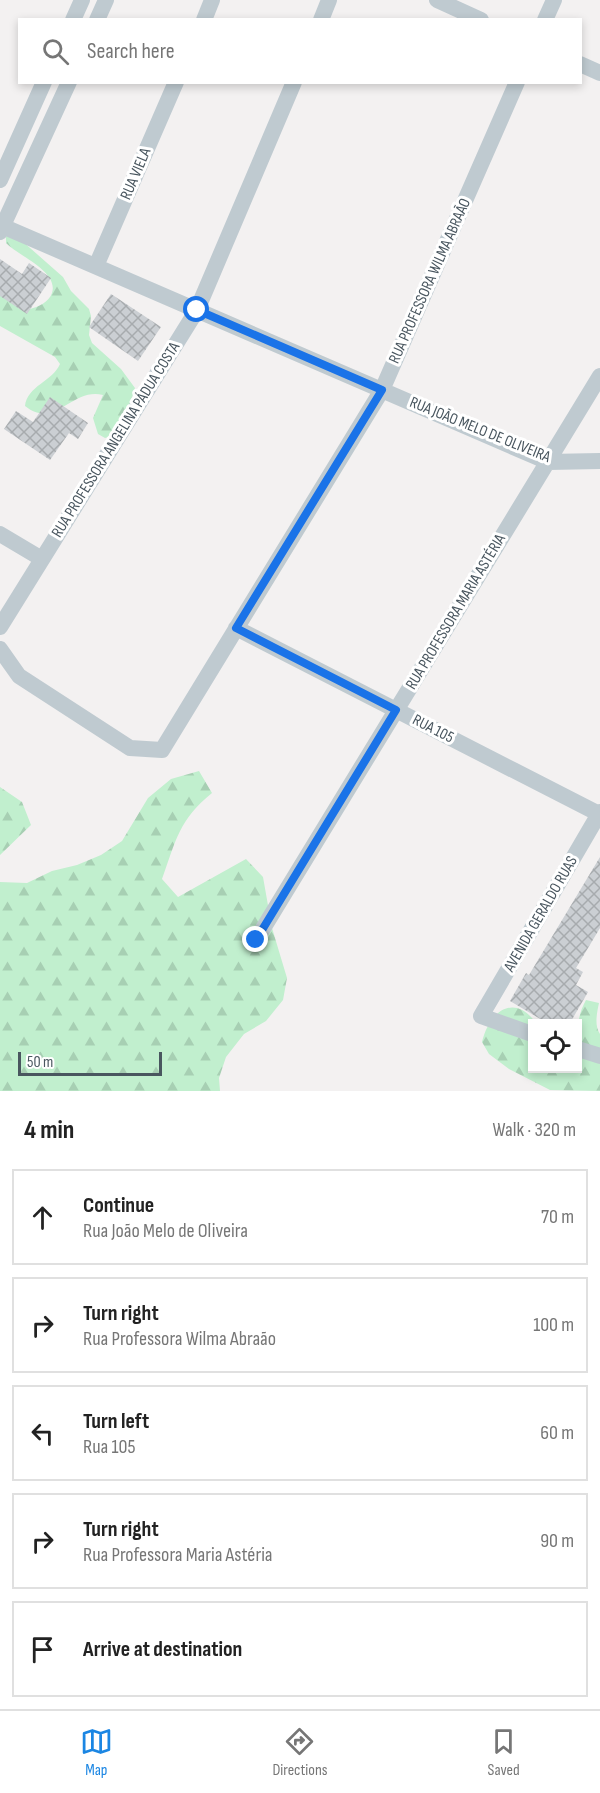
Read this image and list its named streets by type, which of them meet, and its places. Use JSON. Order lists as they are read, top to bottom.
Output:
{
  "streets": {
    "street": [
      "RUA VIELA",
      "RUA PROFESSORA WILMA ABRAÃO",
      "RUA JOÃO MELO DE OLIVEIRA",
      "RUA PROFESSORA ANGELINA PÁDUA COSTA",
      "RUA PROFESSORA MARIA ASTÉRIA",
      "RUA 105",
      "AVENIDA GERALDO RUAS"
    ]
  },
  "crossings": [
    ["RUA VIELA", "RUA JOÃO MELO DE OLIVEIRA"],
    ["RUA PROFESSORA WILMA ABRAÃO", "RUA JOÃO MELO DE OLIVEIRA"],
    ["RUA PROFESSORA WILMA ABRAÃO", "RUA 105"],
    ["RUA JOÃO MELO DE OLIVEIRA", "RUA PROFESSORA ANGELINA PÁDUA COSTA"],
    ["RUA JOÃO MELO DE OLIVEIRA", "RUA PROFESSORA MARIA ASTÉRIA"],
    ["RUA PROFESSORA MARIA ASTÉRIA", "RUA 105"],
    ["RUA 105", "AVENIDA GERALDO RUAS"]
  ],
  "scale_bar": "50 m",
  "page": {
    "search": "Search here",
    "scale": "50 m",
    "heading": ["4 min", "Walk · 320 m"],
    "list": [
      ["Continue", "Rua João Melo de Oliveira", "70 m"],
      ["Turn right", "Rua Professora Wilma Abraão", "100 m"],
      ["Turn left", "Rua 105", "60 m"],
      ["Turn right", "Rua Professora Maria Astéria", "90 m"],
      "Arrive at destination"
    ],
    "nav": ["Map", "Directions", "Saved"]
  }
}
